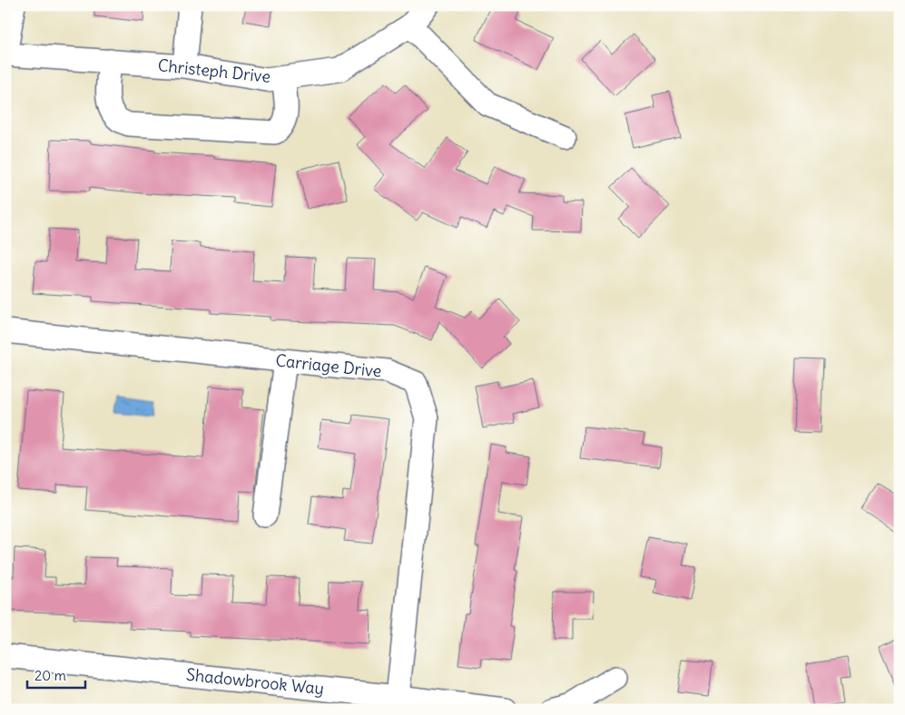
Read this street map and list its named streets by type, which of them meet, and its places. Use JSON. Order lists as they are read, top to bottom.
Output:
{
  "streets": {
    "street": ["Christeph Drive", "Carriage Drive", "Shadowbrook Way"]
  },
  "crossings": [
    ["Carriage Drive", "Shadowbrook Way"]
  ],
  "scale_bar": "20 m"
}
